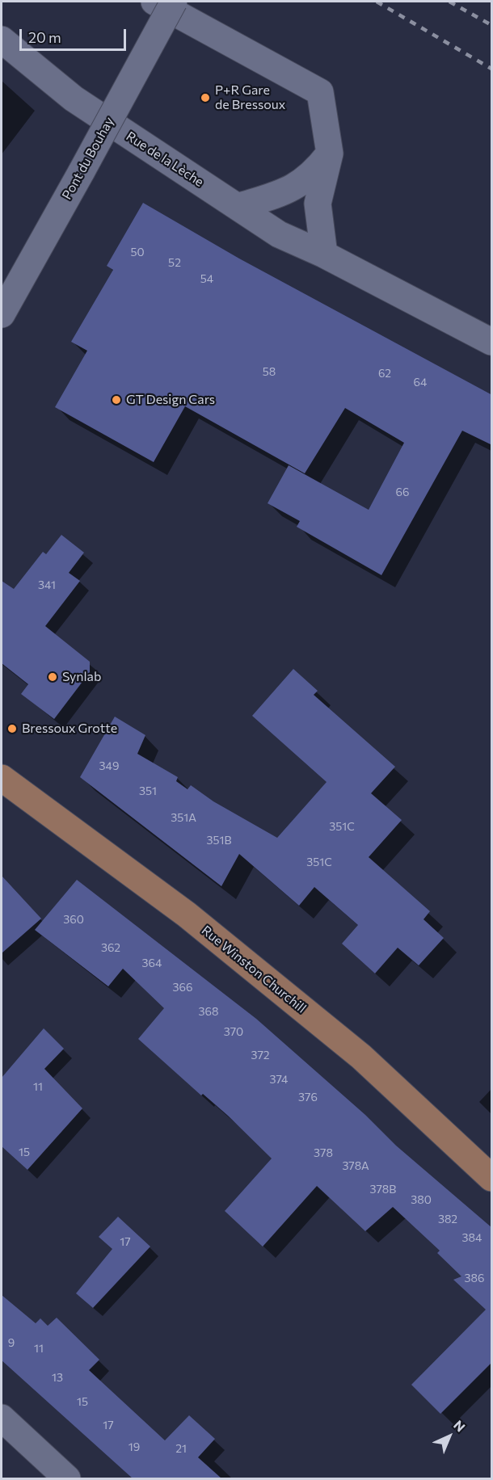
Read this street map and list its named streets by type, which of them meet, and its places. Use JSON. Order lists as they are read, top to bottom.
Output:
{
  "streets": {
    "main road": ["Rue Winston Churchill"],
    "street": ["Pont du Bouhay", "Rue de la Lèche"]
  },
  "places": [
    "P+R Gare de Bressoux",
    "GT Design Cars",
    "Synlab",
    "Bressoux Grotte"
  ],
  "house_numbers": [
    "50",
    "52",
    "54",
    "58",
    "62",
    "64",
    "66",
    "341",
    "349",
    "351",
    "351A",
    "351C",
    "351B",
    "351C",
    "360",
    "362",
    "364",
    "366",
    "368",
    "370",
    "372",
    "374",
    "11",
    "376",
    "15",
    "378",
    "378A",
    "378B",
    "380",
    "382",
    "384",
    "17",
    "386",
    "9",
    "11",
    "13",
    "15",
    "17",
    "19",
    "21"
  ],
  "scale_bar": "20 m",
  "north": "top right"
}
